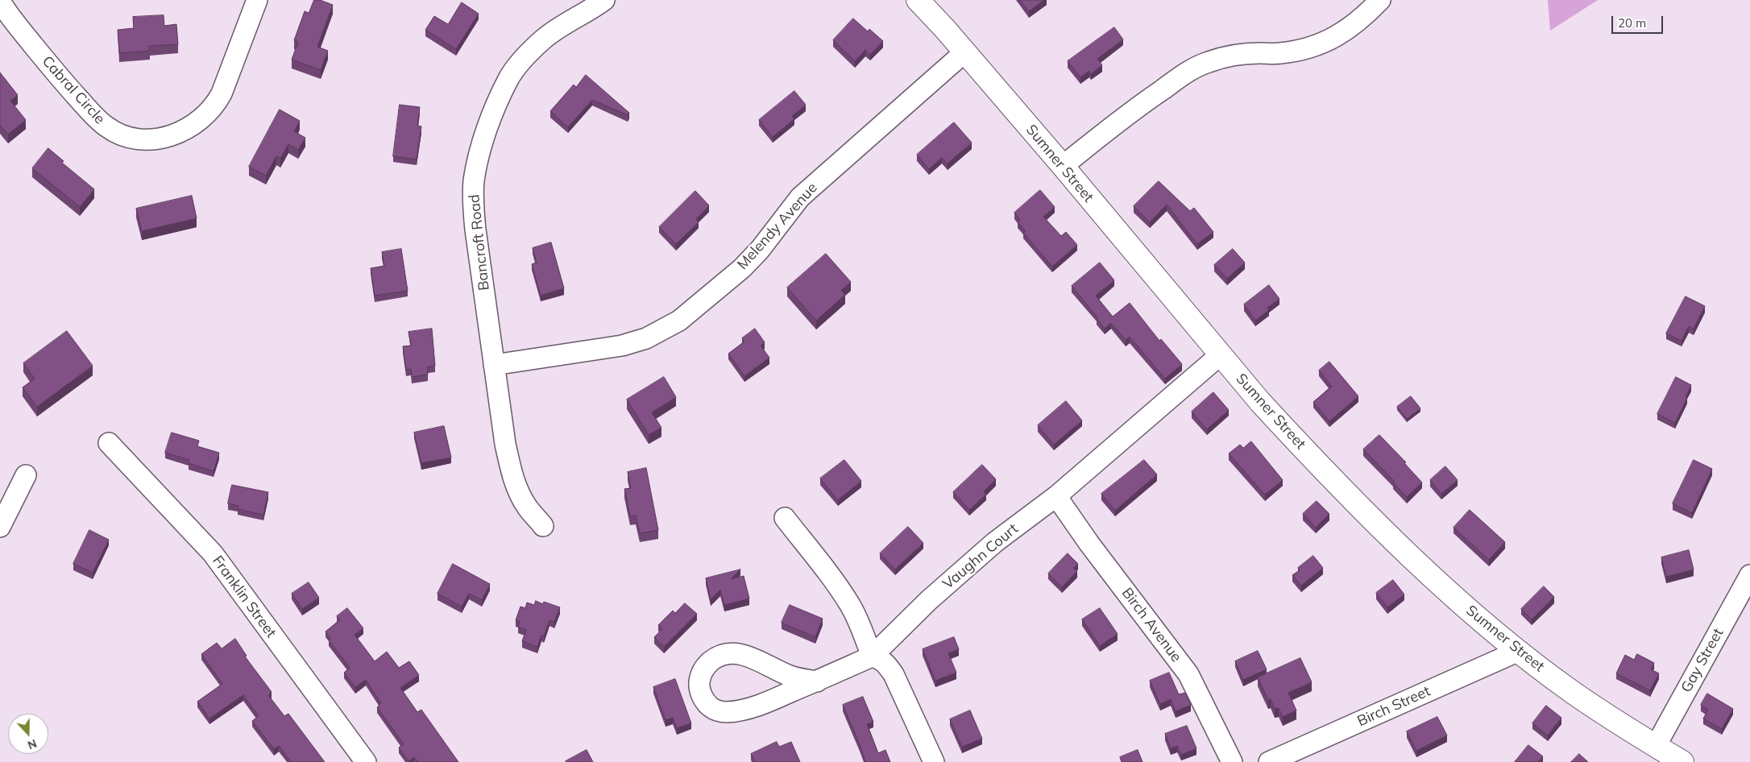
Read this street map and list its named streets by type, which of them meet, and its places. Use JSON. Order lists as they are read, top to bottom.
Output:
{
  "streets": {
    "main road": ["Sumner Street"],
    "street": [
      "Cabral Circle",
      "Melendy Avenue",
      "Bancroft Road",
      "Vaughn Court",
      "Franklin Street",
      "Birch Avenue",
      "Gay Street",
      "Birch Street"
    ]
  },
  "crossings": [
    ["Sumner Street", "Melendy Avenue"],
    ["Sumner Street", "Vaughn Court"],
    ["Sumner Street", "Gay Street"],
    ["Sumner Street", "Birch Street"],
    ["Melendy Avenue", "Bancroft Road"],
    ["Vaughn Court", "Birch Avenue"]
  ],
  "scale_bar": "20 m",
  "north": "bottom"
}
